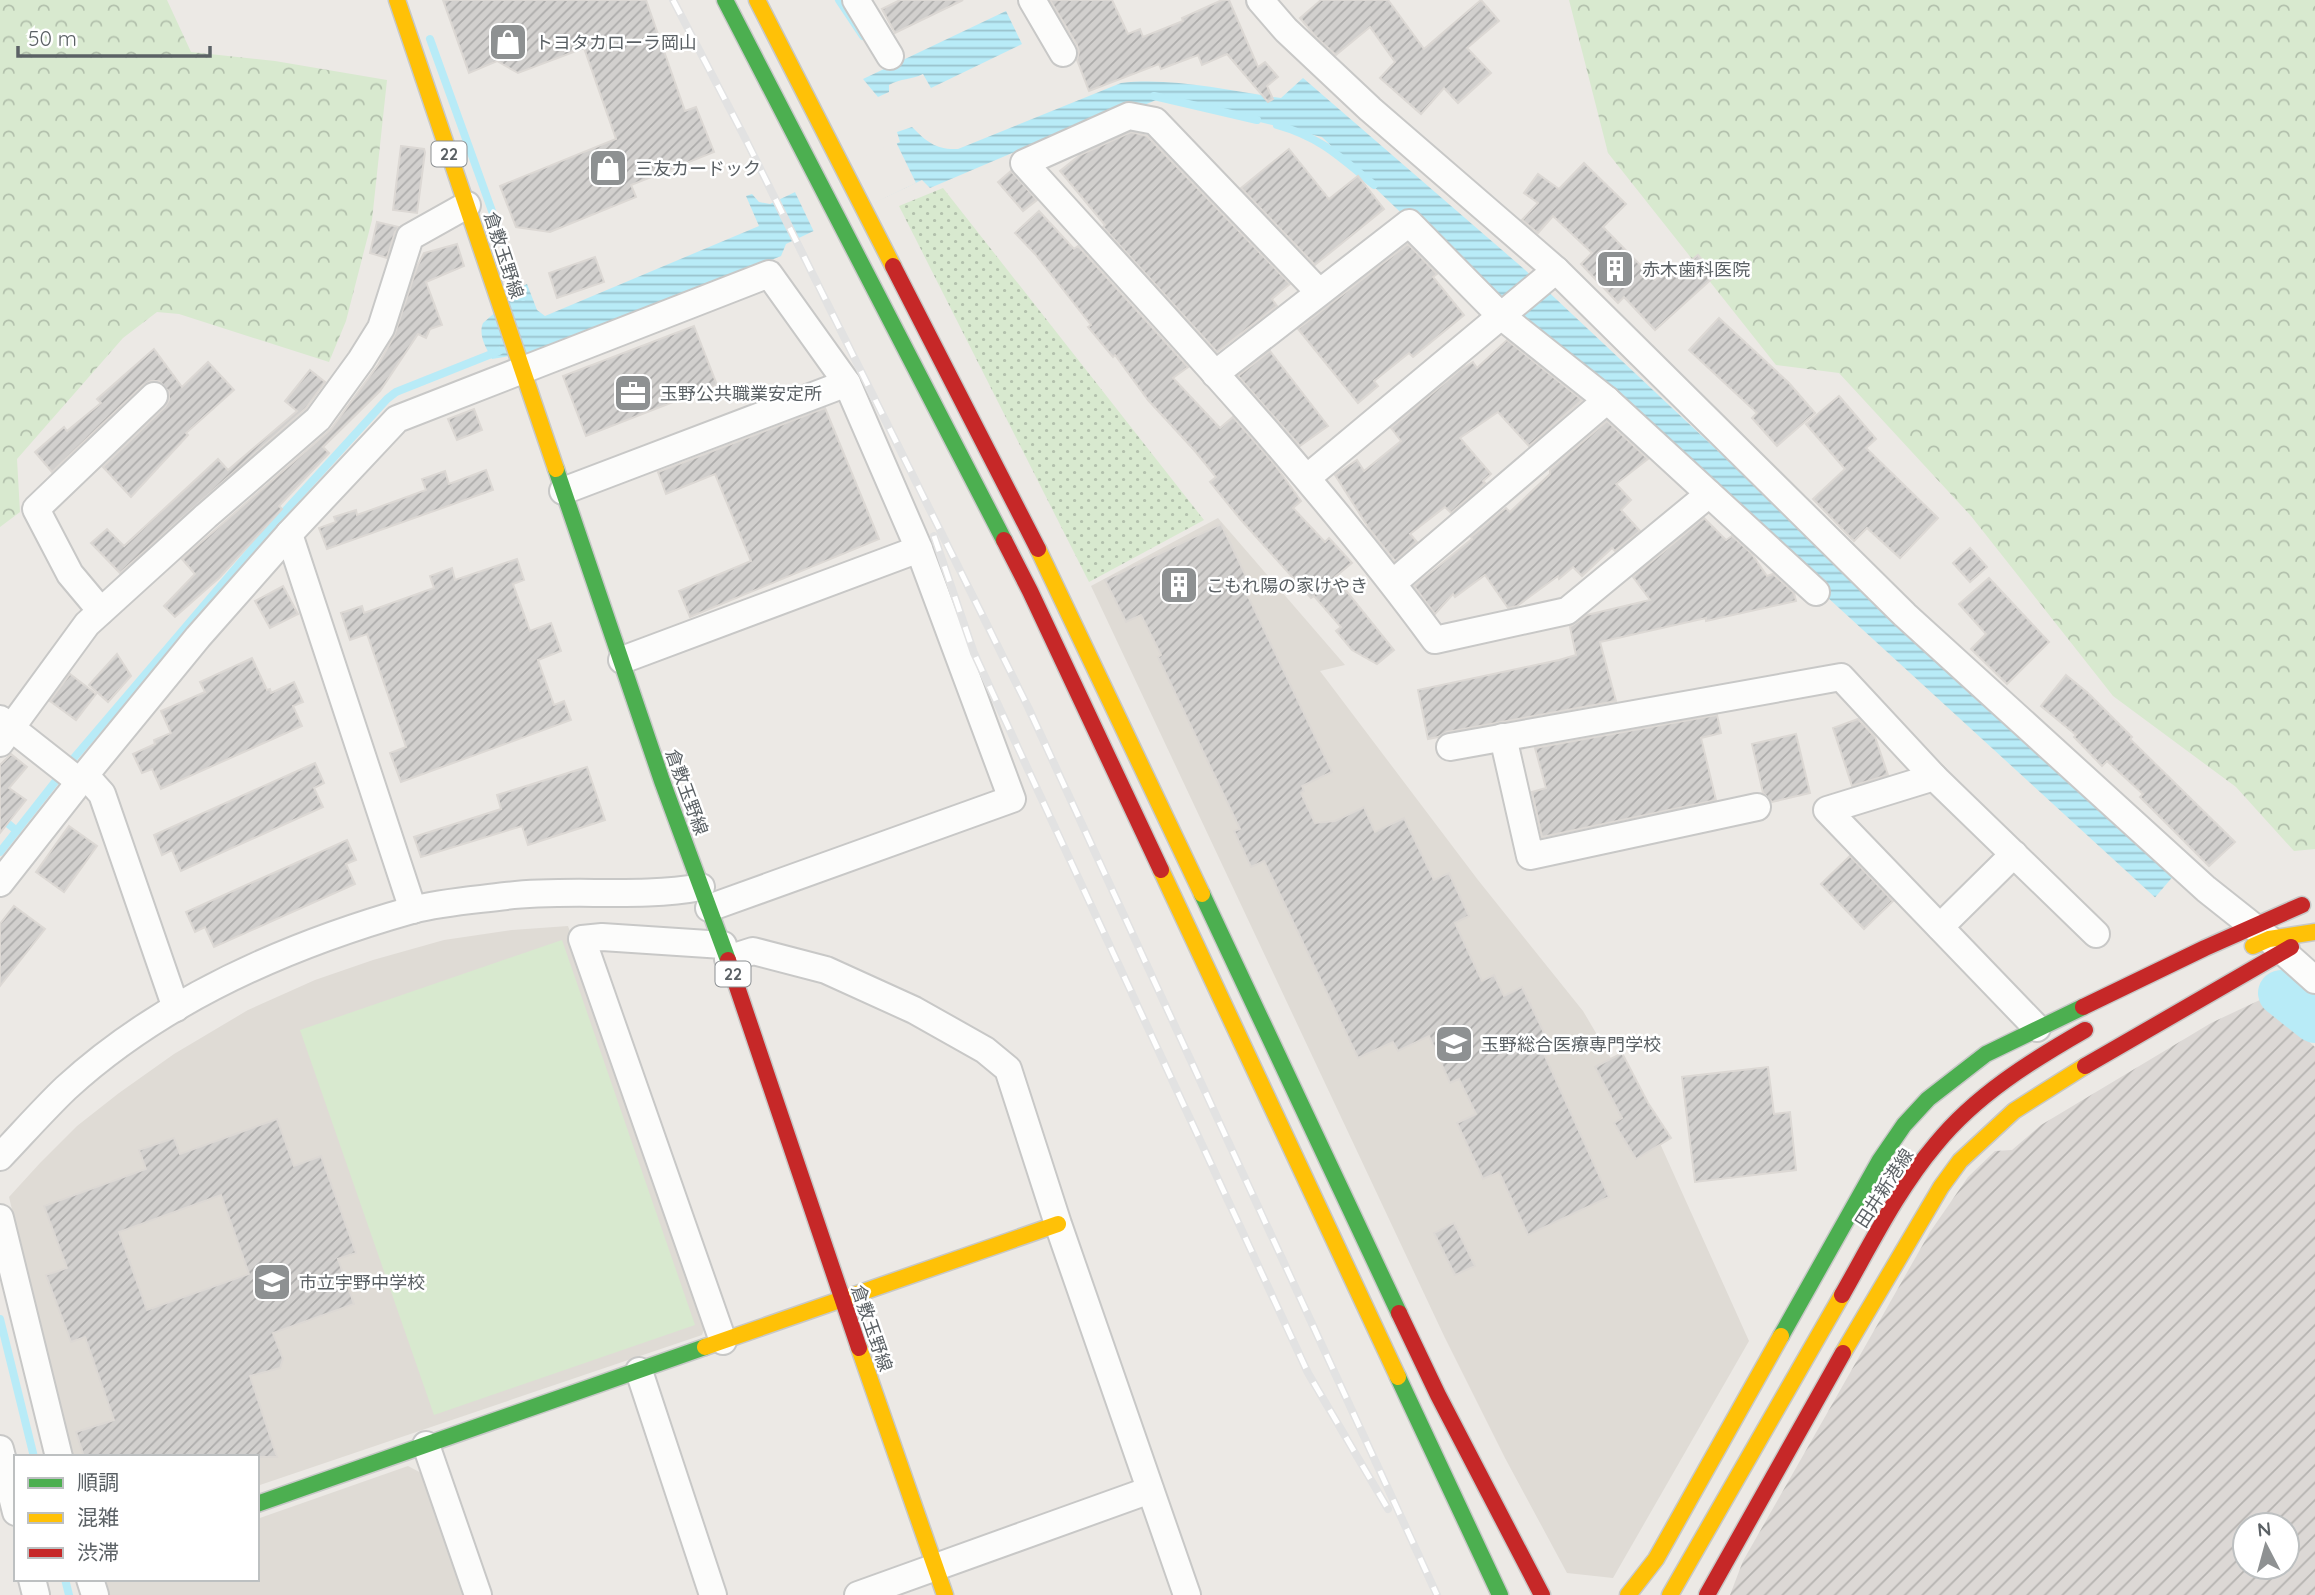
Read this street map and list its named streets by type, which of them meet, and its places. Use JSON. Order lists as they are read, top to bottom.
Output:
{
  "streets": {
    "street": ["22", "倉敷玉野線", "田井新港線"]
  },
  "places": {
    "shop": ["トヨタカローラ岡山", "三友カードック"],
    "building": ["赤木歯科医院", "こもれ陽の家けやき"],
    "office": ["玉野公共職業安定所"],
    "school or university": ["玉野総合医療専門学校", "市立宇野中学校"]
  },
  "legend": ["順調", "混雑", "渋滞"],
  "scale_bar": "50 m",
  "north": "top"
}
